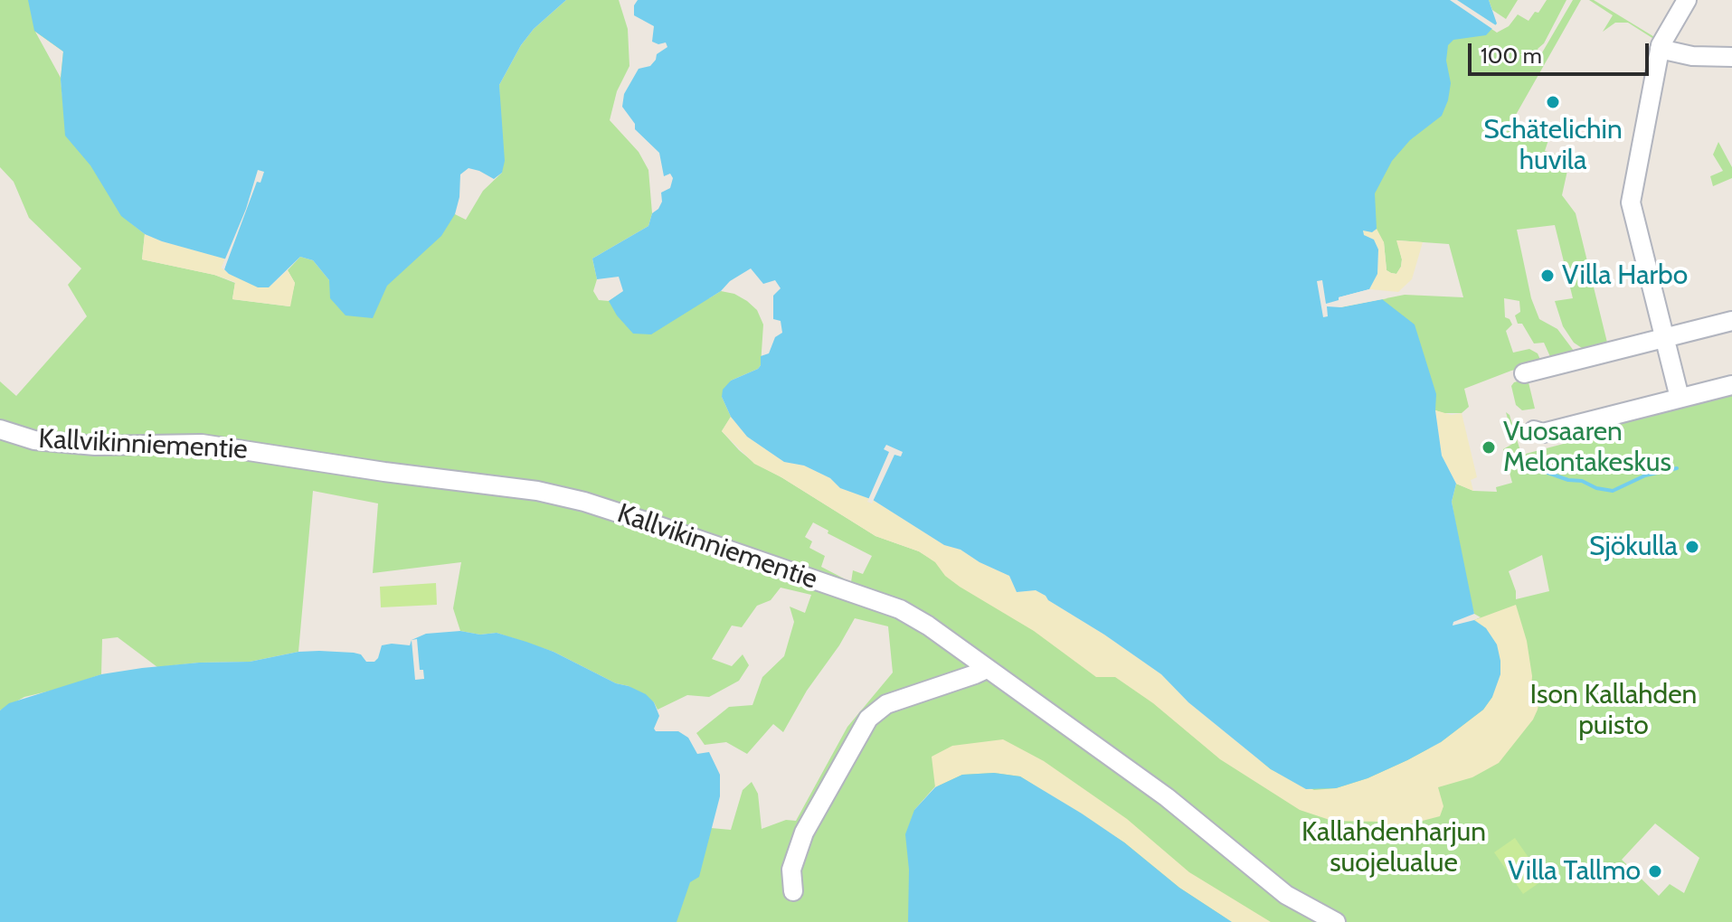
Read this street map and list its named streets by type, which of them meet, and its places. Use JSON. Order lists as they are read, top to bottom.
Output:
{
  "streets": {
    "street": ["Kallvikinniementie"]
  },
  "parks": ["Ison Kallahden puisto", "Kallahdenharjun suojelualue"],
  "places": [
    "Schätelichin huvila",
    "Villa Harbo",
    "Vuosaaren Melontakeskus",
    "Sjökulla",
    "Villa Tallmo"
  ],
  "scale_bar": "100 m"
}
